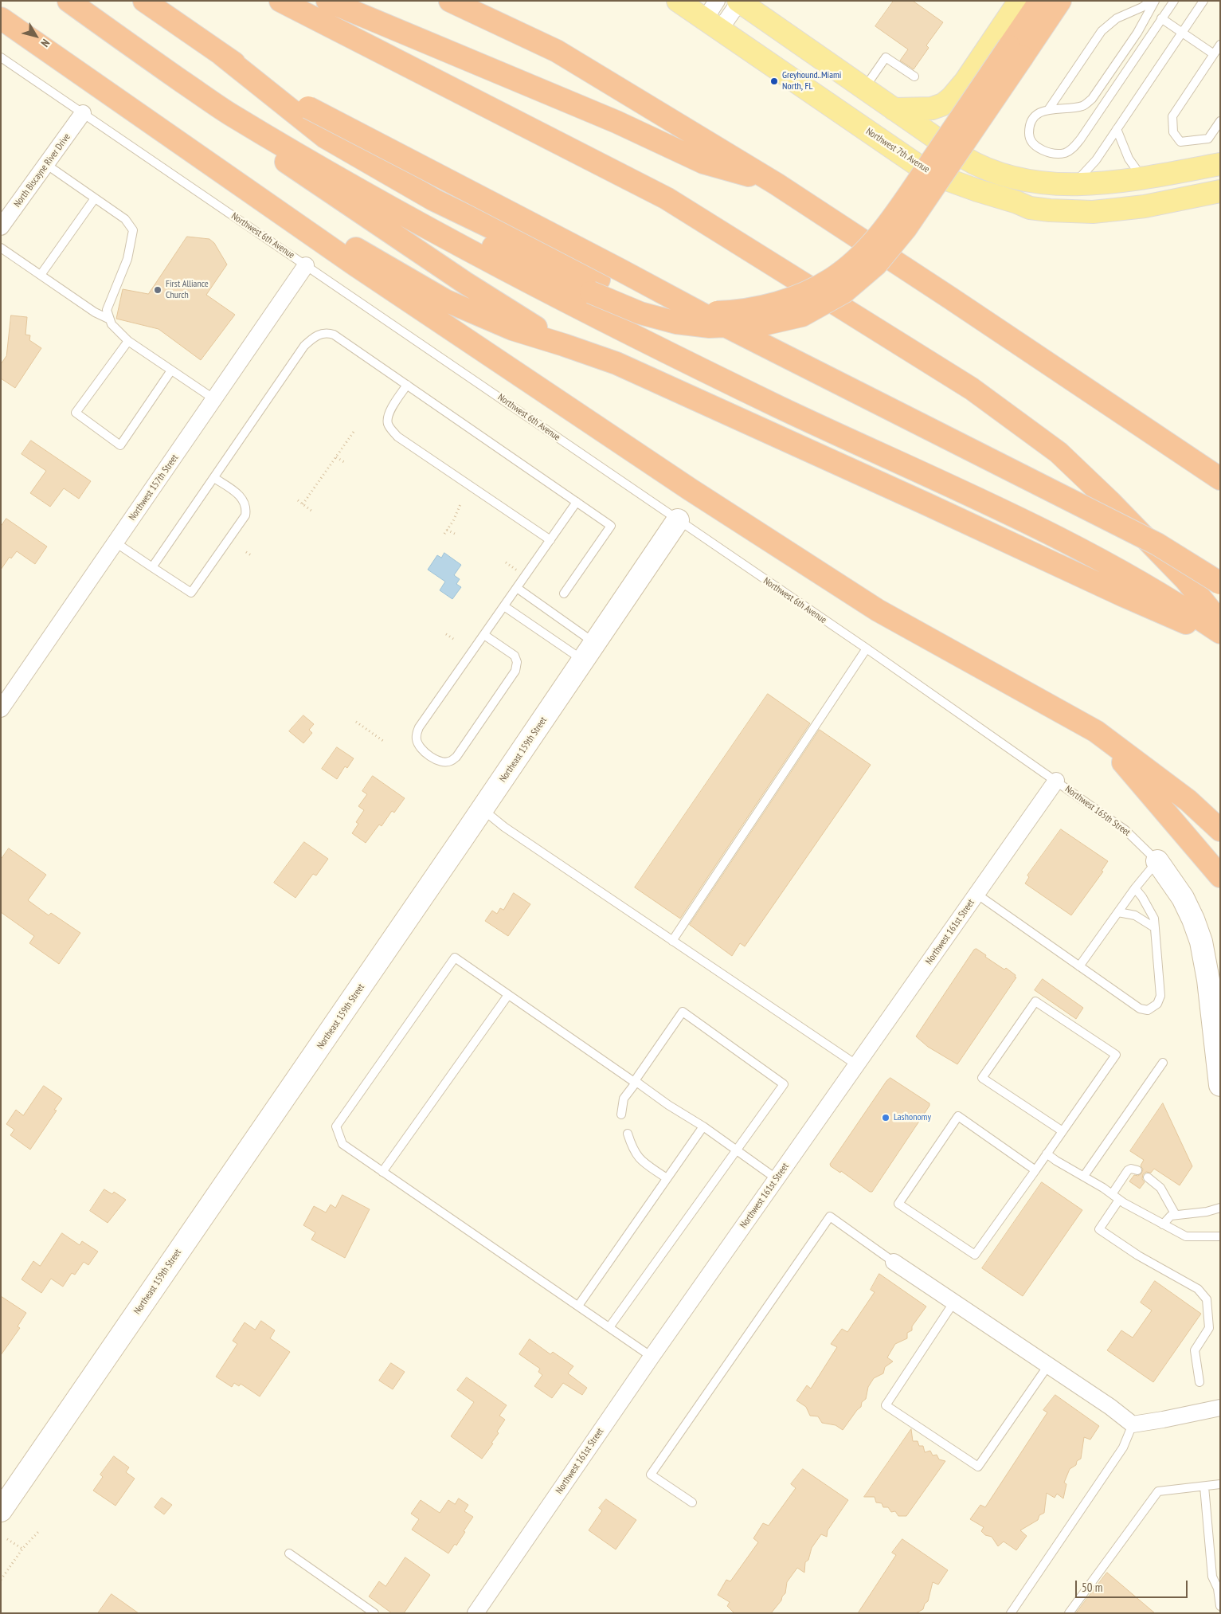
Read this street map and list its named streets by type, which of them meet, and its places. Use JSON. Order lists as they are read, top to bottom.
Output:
{
  "streets": {
    "main road": ["Northwest 7th Avenue"],
    "street": [
      "North Biscayne River Drive",
      "Northwest 157th Street",
      "Northeast 159th Street",
      "Northwest 165th Street",
      "Northwest 161st Street"
    ],
    "lane": ["Northwest 6th Avenue"]
  },
  "crossings": [
    ["North Biscayne River Drive", "Northwest 6th Avenue"],
    ["Northwest 6th Avenue", "Northwest 157th Street"],
    ["Northwest 6th Avenue", "Northeast 159th Street"],
    ["Northwest 6th Avenue", "Northwest 165th Street"],
    ["Northwest 6th Avenue", "Northwest 161st Street"],
    ["Northwest 165th Street", "Northwest 161st Street"]
  ],
  "places": ["Greyhound..Miami North, FL", "First Alliance Church", "Lashonomy"],
  "scale_bar": "50 m",
  "north": "bottom right"
}
